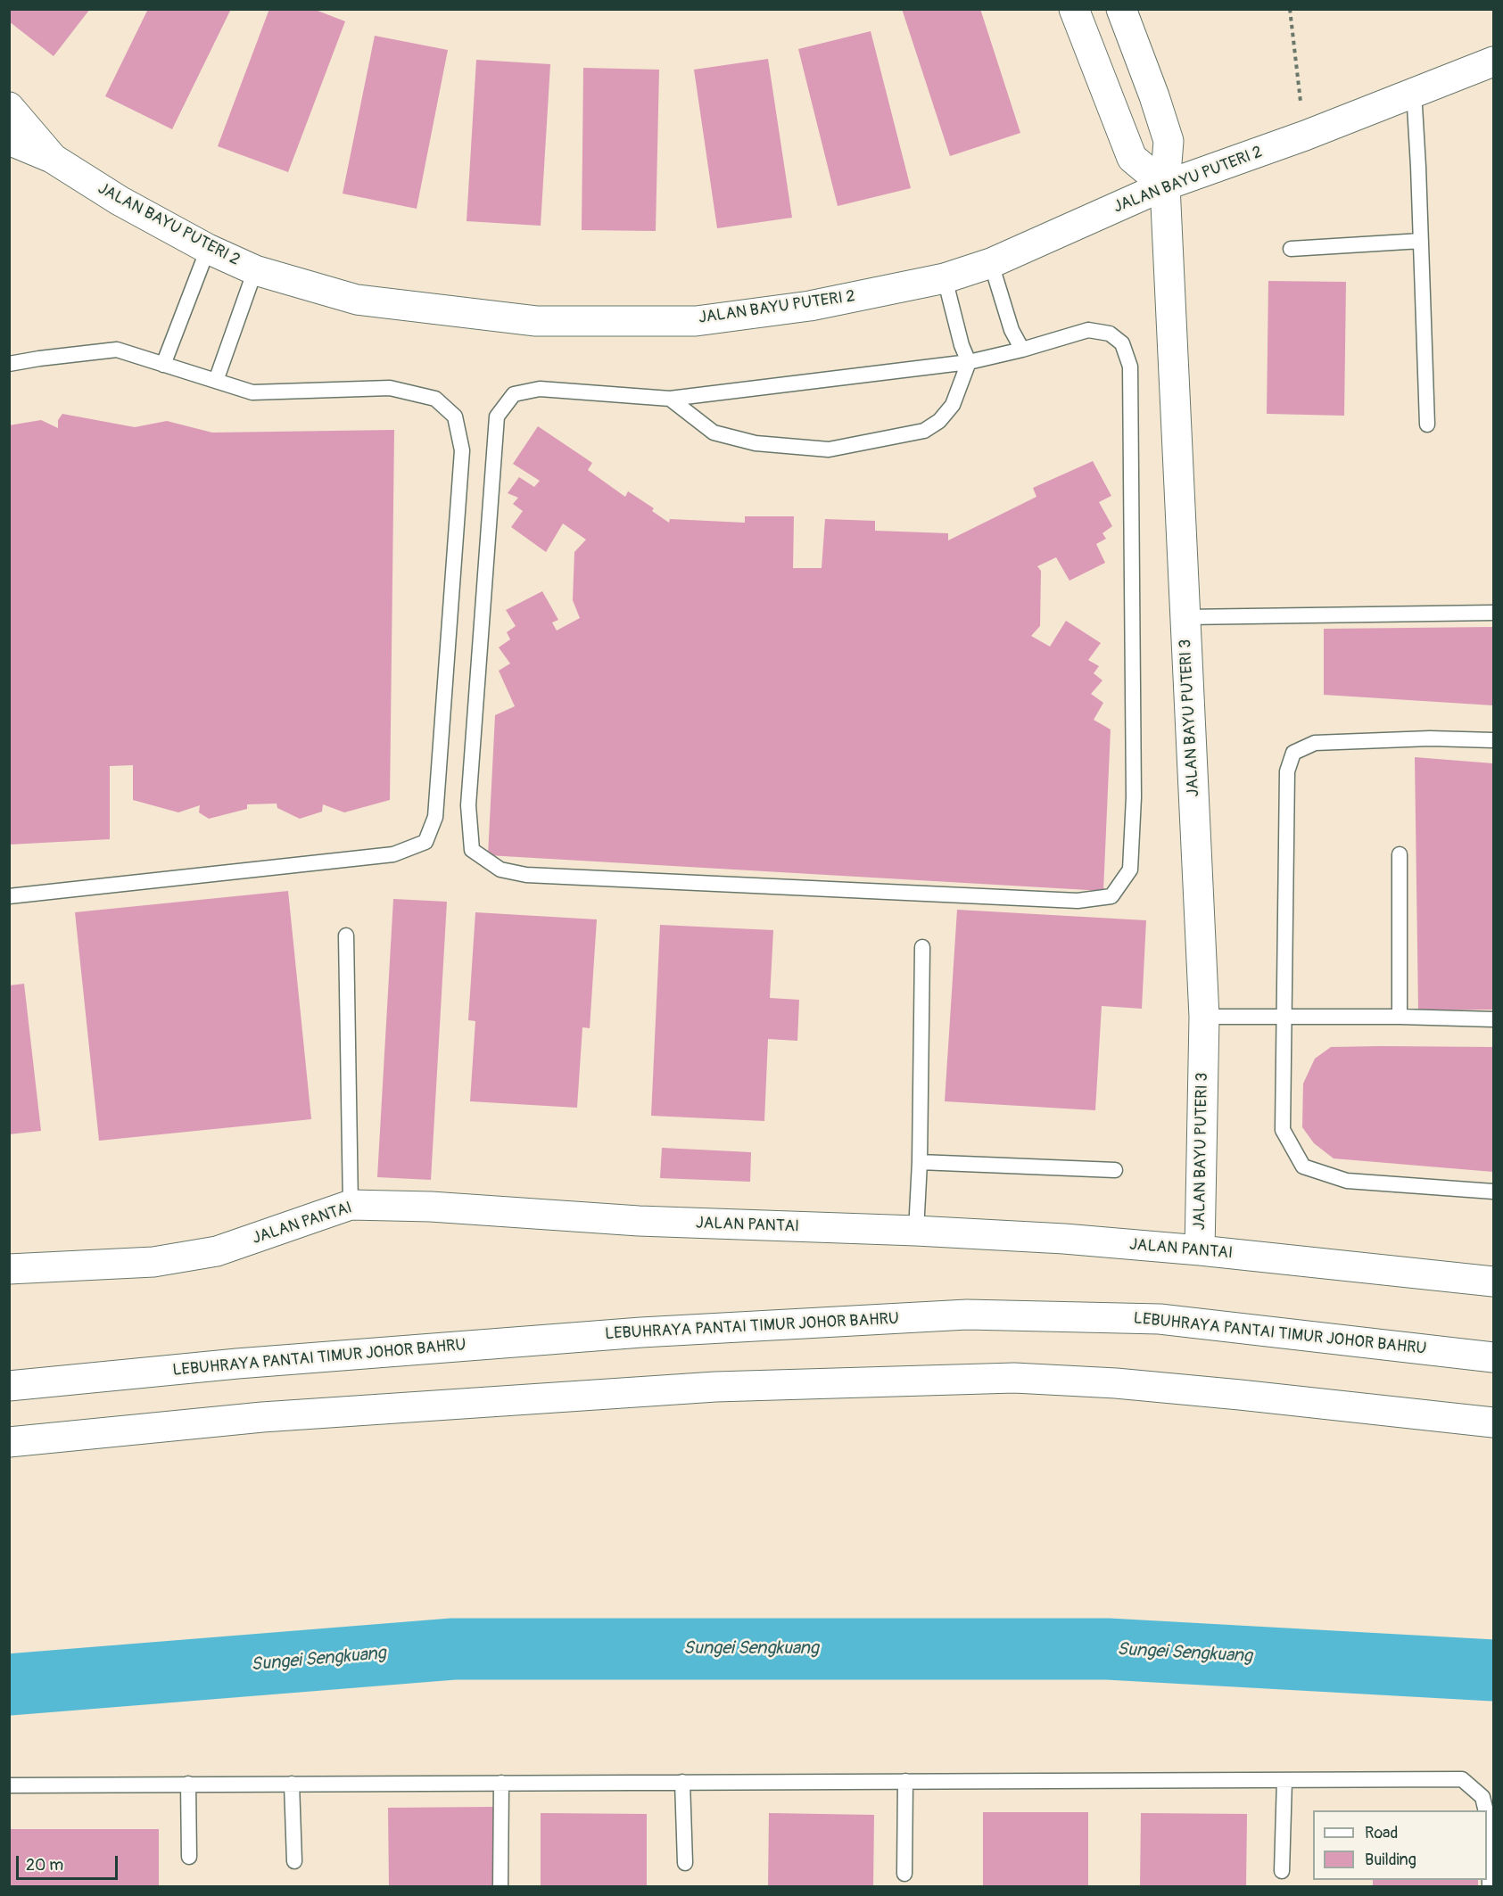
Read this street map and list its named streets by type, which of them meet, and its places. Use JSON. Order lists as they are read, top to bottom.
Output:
{
  "streets": {
    "main road": [
      "JALAN BAYU PUTERI 2",
      "JALAN BAYU PUTERI 3",
      "JALAN PANTAI",
      "LEBUHRAYA PANTAI TIMUR JOHOR BAHRU"
    ]
  },
  "crossings": [
    ["JALAN BAYU PUTERI 2", "JALAN BAYU PUTERI 3"],
    ["JALAN BAYU PUTERI 3", "JALAN PANTAI"]
  ],
  "water": ["Sungei Sengkuang"],
  "legend": ["Road", "Building"],
  "scale_bar": "20 m"
}
